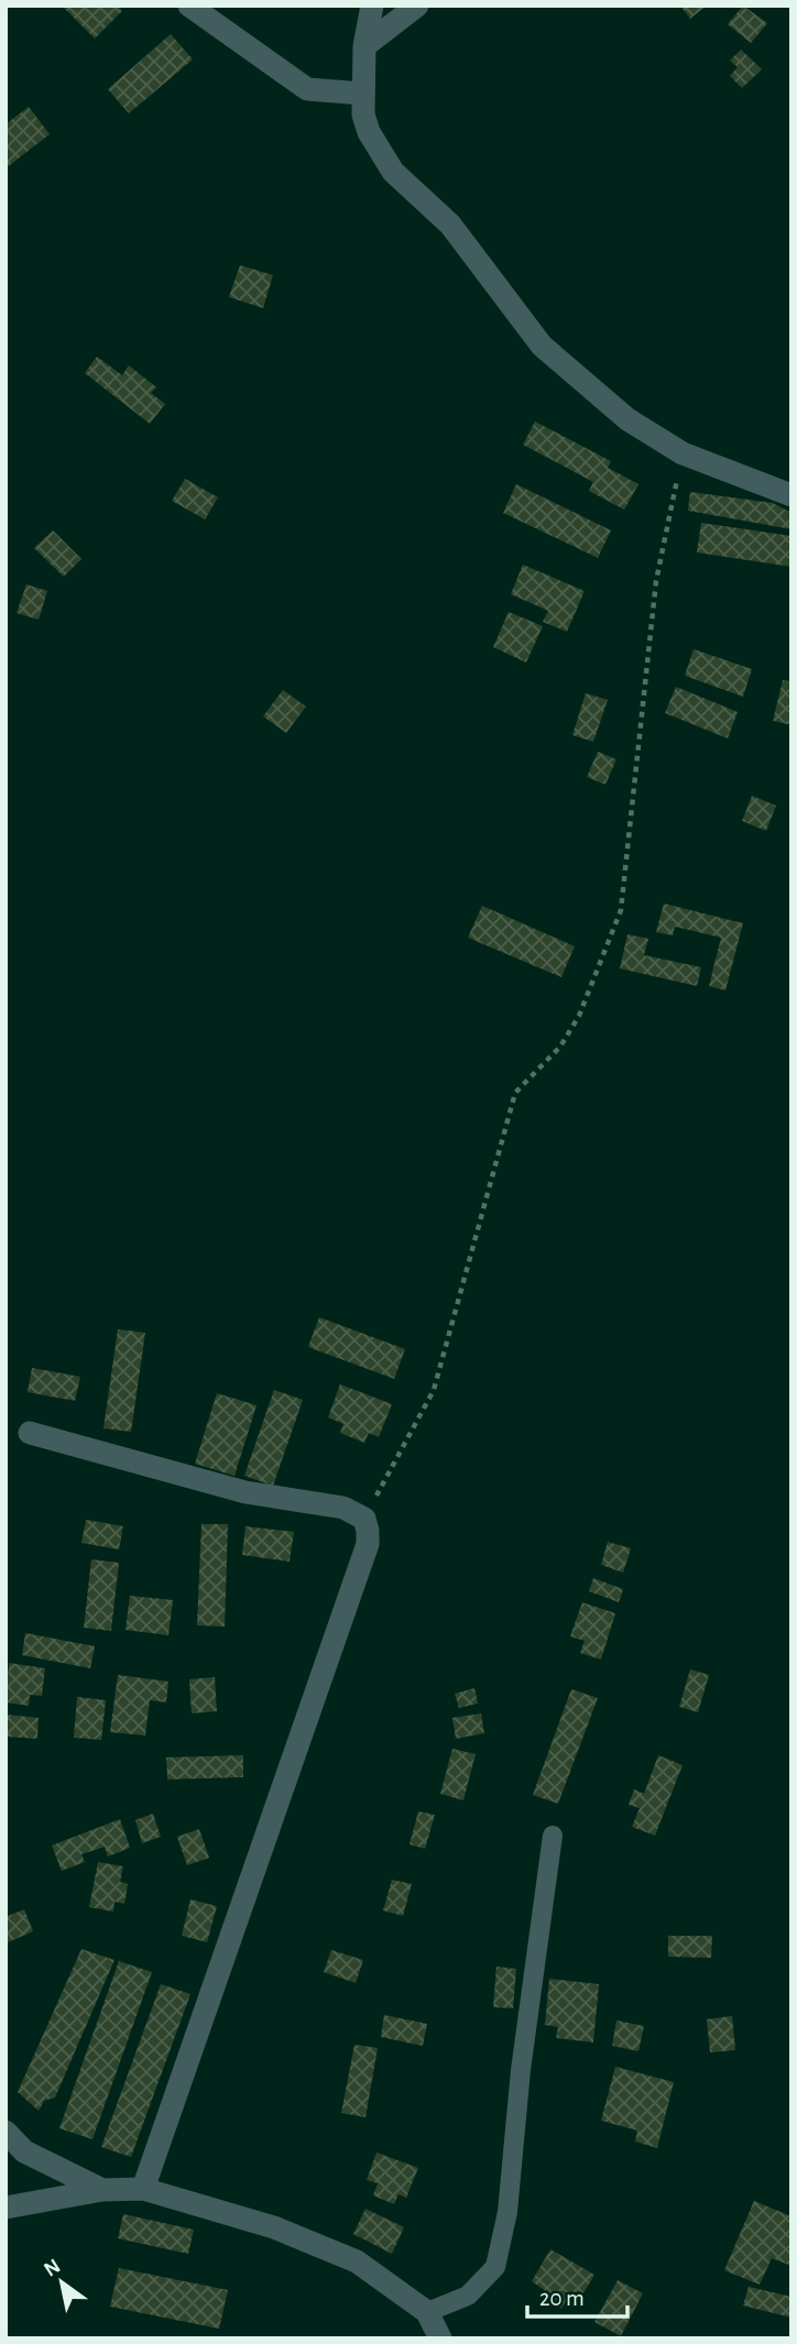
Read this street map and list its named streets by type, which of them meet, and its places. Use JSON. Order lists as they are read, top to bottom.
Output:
{
  "scale_bar": "20 m",
  "north": "top left"
}
